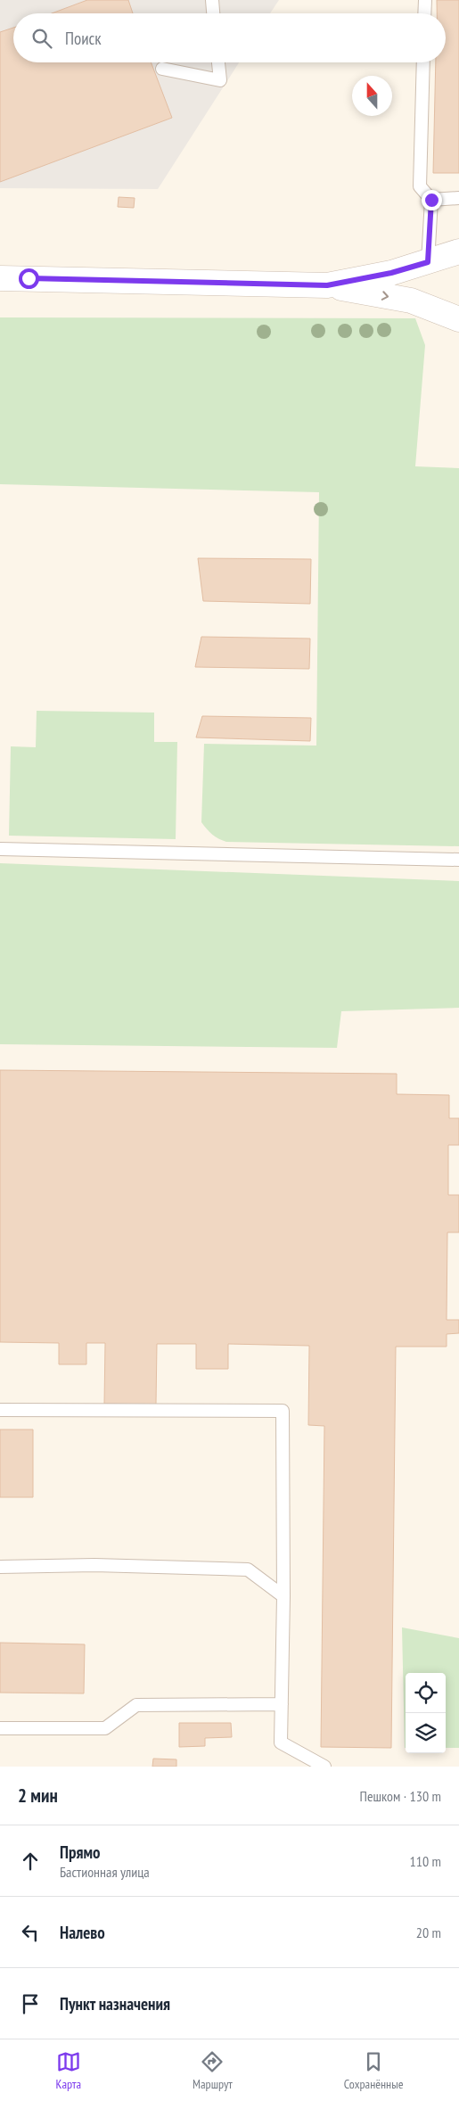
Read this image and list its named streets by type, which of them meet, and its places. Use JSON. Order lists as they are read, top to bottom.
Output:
{
  "north": "top",
  "page": {
    "search": "Поиск",
    "heading": ["2 мин", "Пешком · 130 m"],
    "list": [
      ["Прямо", "Бастионная улица", "110 m"],
      ["Налево", "20 m"],
      "Пункт назначения"
    ],
    "nav": ["Карта", "Маршрут", "Сохранённые"]
  }
}
